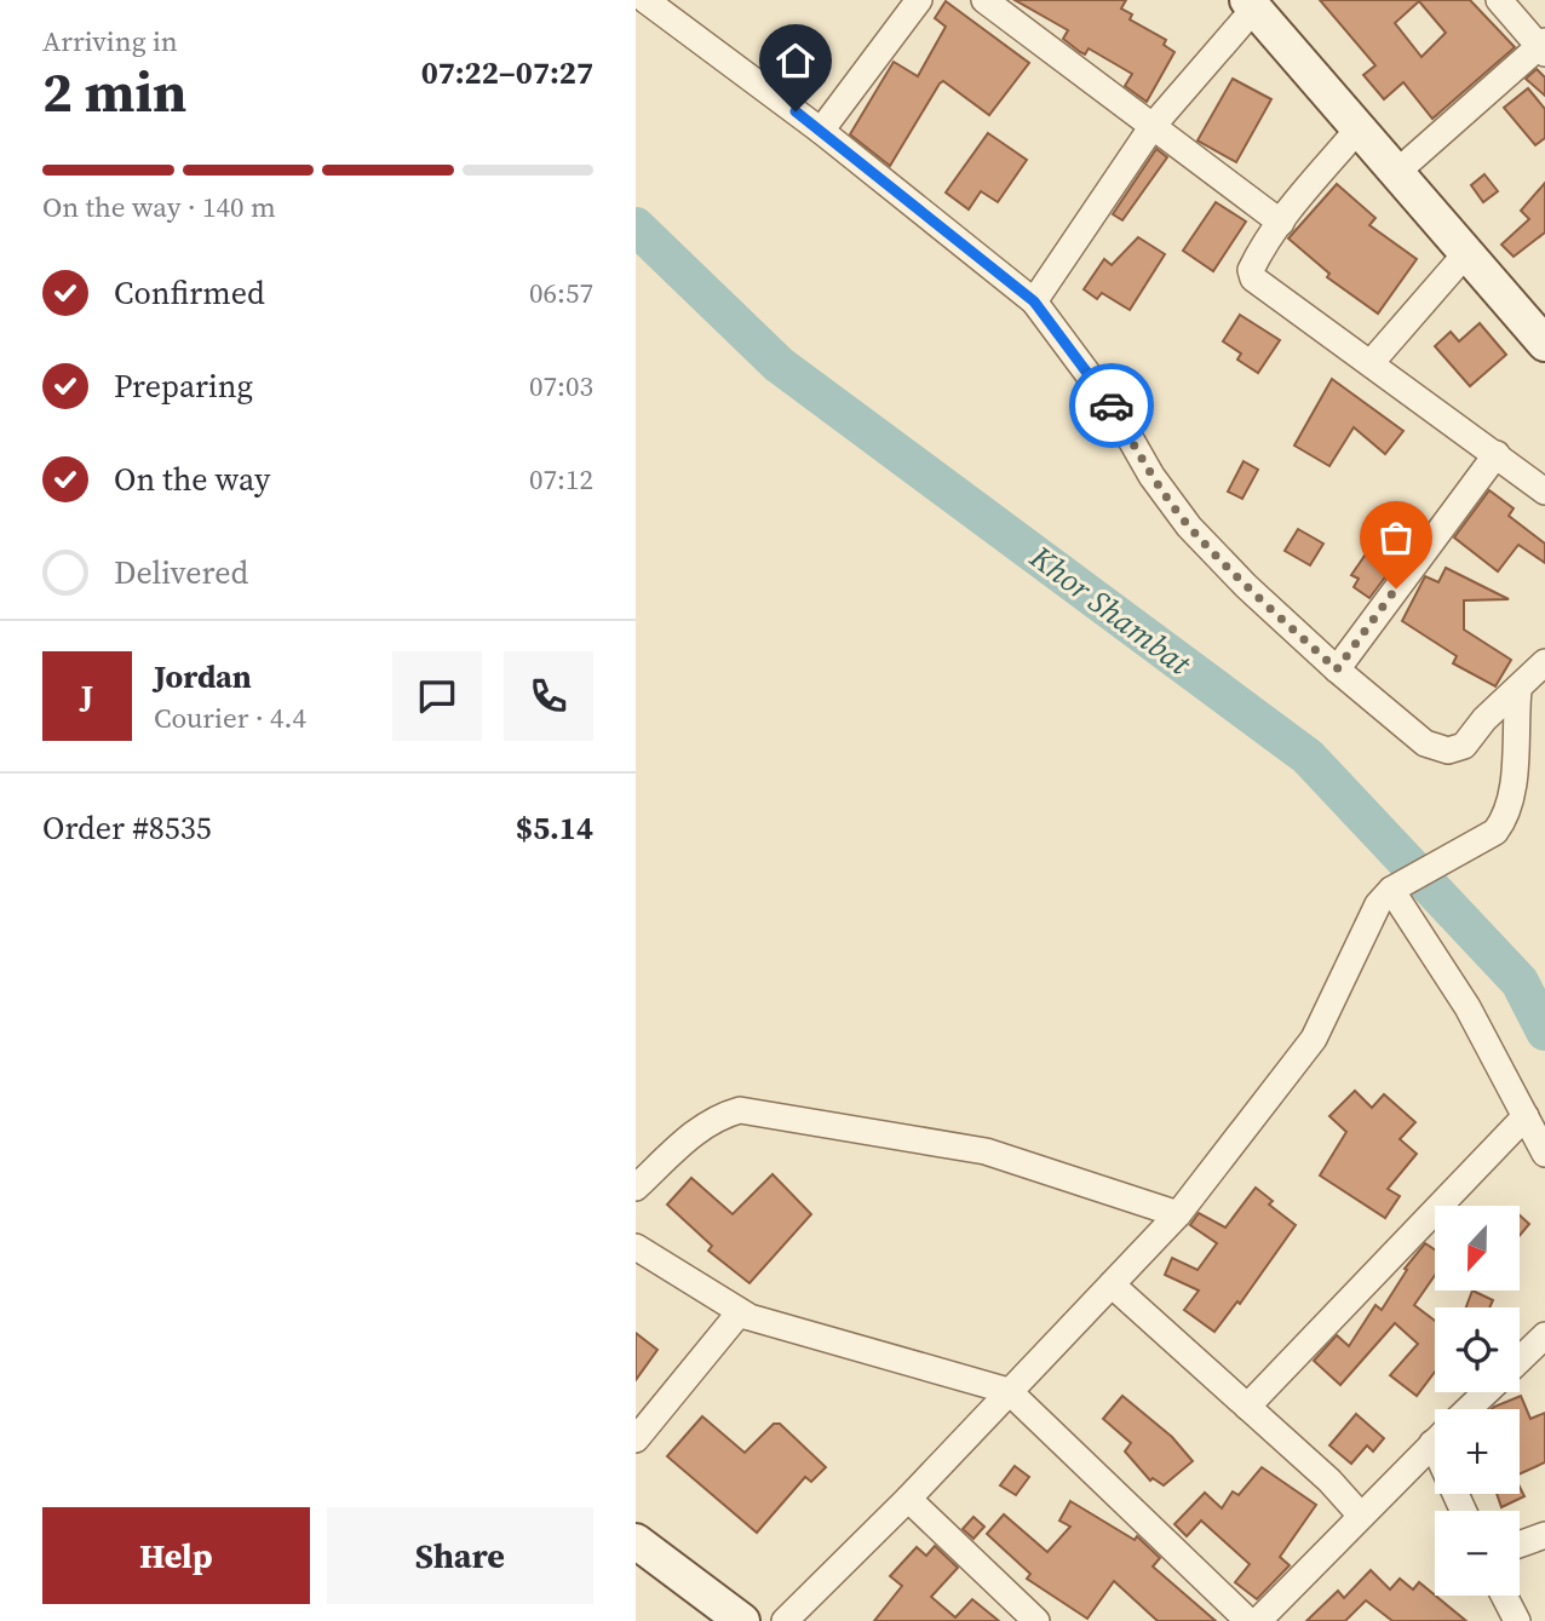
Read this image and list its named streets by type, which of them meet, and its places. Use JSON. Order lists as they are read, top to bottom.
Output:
{
  "water": ["Khor Shambat"],
  "north": "bottom",
  "page": {
    "heading": ["2 min", "Arriving in", "07:22–07:27"],
    "panel": [
      "Jordan",
      "Courier · 4.4",
      "Order #8535",
      "$5.14"
    ],
    "bar": "On the way · 140 m",
    "list": [
      ["Confirmed", "06:57"],
      ["Preparing", "07:03"],
      ["On the way", "07:12"],
      "Delivered"
    ],
    "round": "J",
    "map_buttons": ["+", "−"],
    "buttons": ["Help", "Share"]
  }
}
